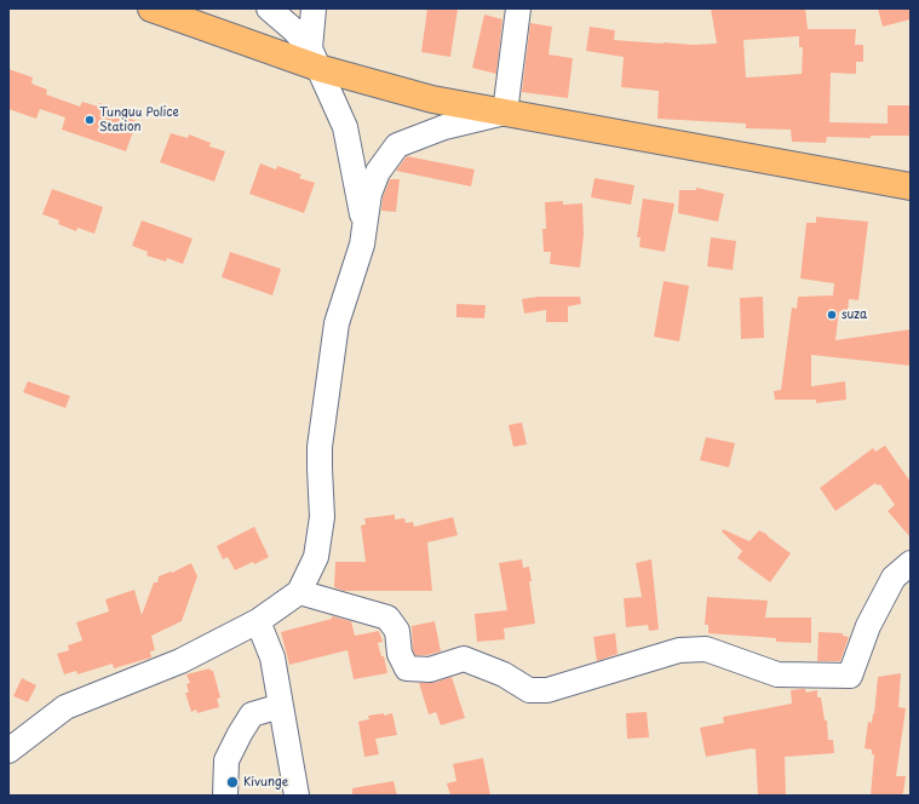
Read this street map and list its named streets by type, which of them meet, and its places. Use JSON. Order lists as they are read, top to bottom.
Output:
{
  "places": ["Tunguu Police Station", "suza", "Kivunge"]
}
